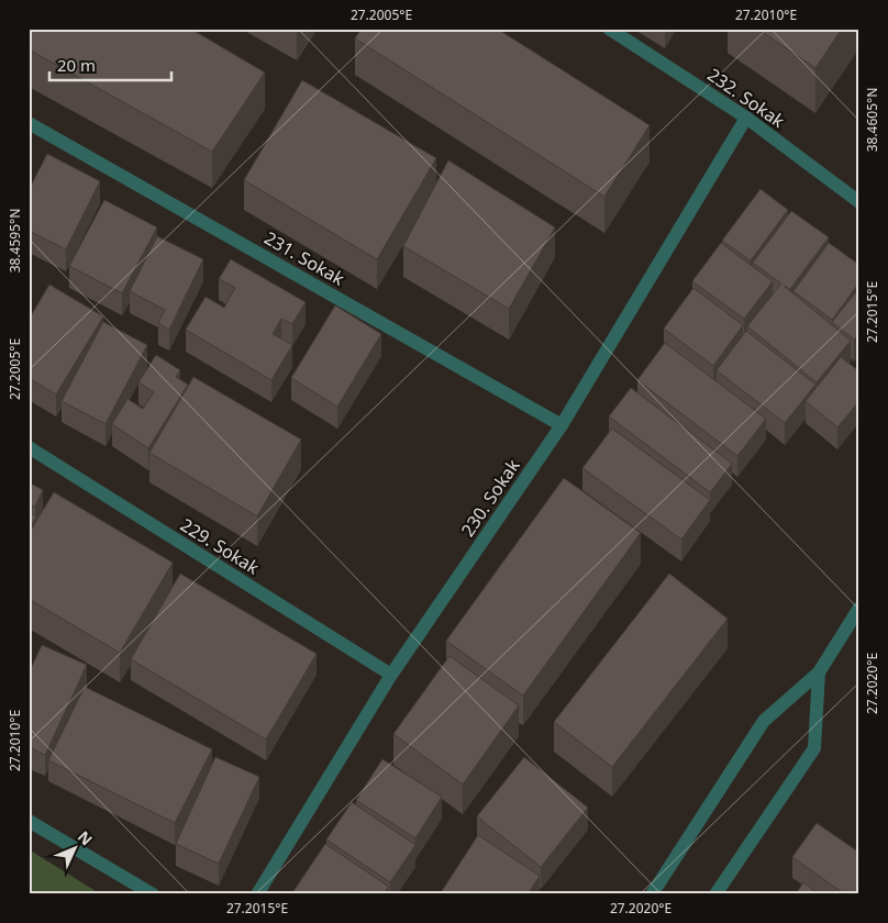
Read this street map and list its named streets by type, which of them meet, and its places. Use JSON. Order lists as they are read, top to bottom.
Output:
{
  "streets": {
    "street": [
      "232. Sokak",
      "231. Sokak",
      "230. Sokak",
      "229. Sokak"
    ]
  },
  "crossings": [
    ["232. Sokak", "230. Sokak"],
    ["231. Sokak", "230. Sokak"],
    ["230. Sokak", "229. Sokak"]
  ],
  "scale_bar": "20 m",
  "north": "top right",
  "coordinates": [
    "27.2005°E",
    "27.2010°E",
    "38.4605°N",
    "38.4595°N",
    "27.2015°E",
    "27.2020°E"
  ]
}
